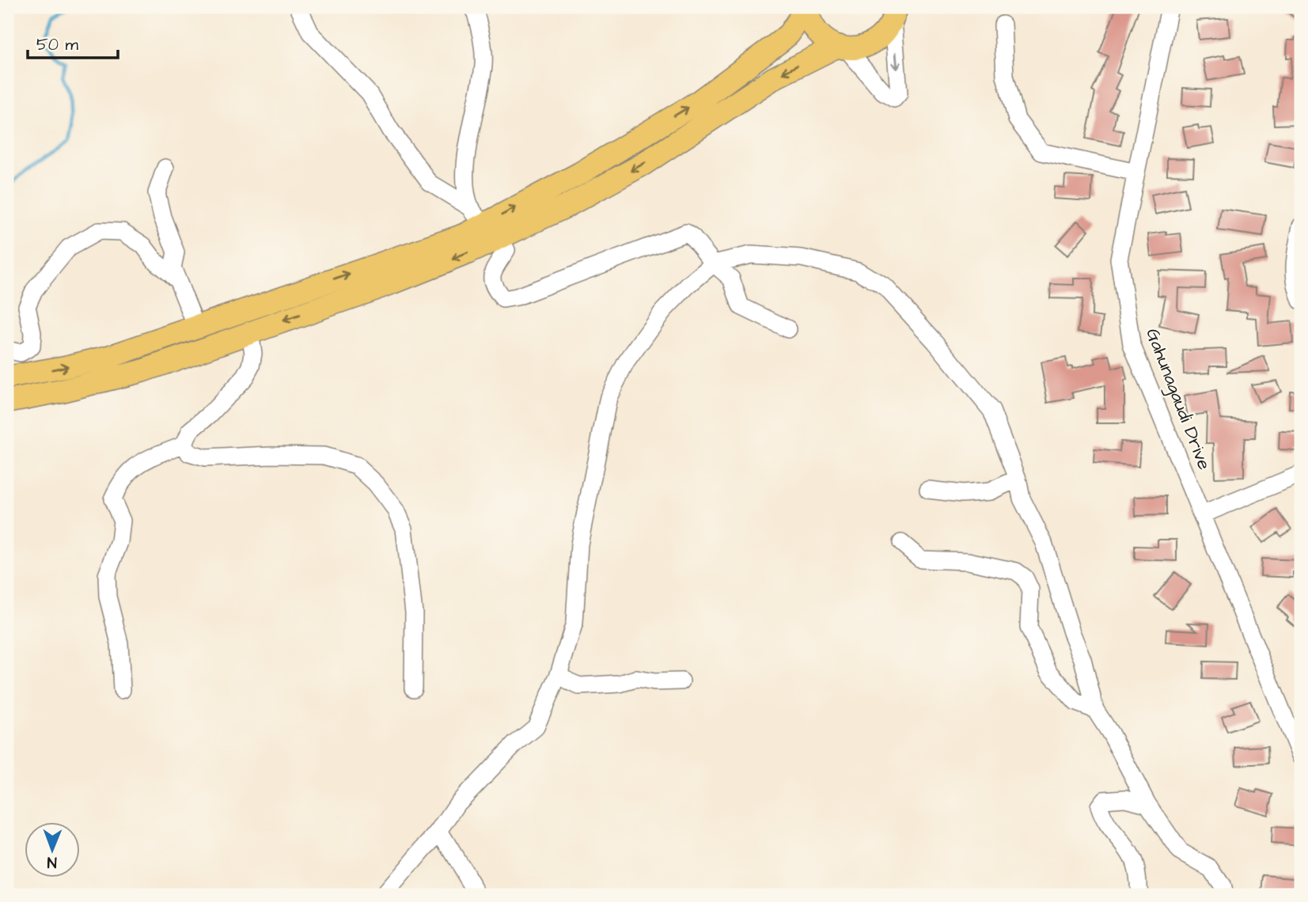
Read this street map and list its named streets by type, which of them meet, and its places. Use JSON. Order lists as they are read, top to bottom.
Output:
{
  "streets": {
    "street": ["Gahunagaudi Drive"]
  },
  "scale_bar": "50 m",
  "north": "bottom"
}
